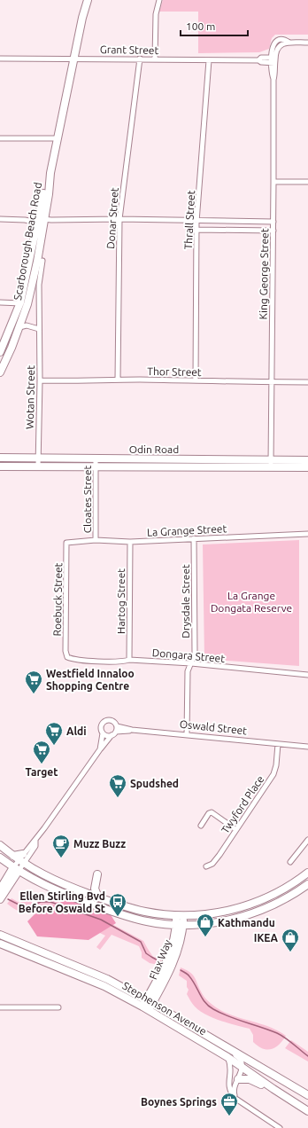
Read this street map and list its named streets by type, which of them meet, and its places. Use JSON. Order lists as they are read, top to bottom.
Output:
{
  "streets": {
    "main road": [
      "Scarborough Beach Road",
      "Odin Road",
      "Flax Way",
      "Stephenson Avenue"
    ],
    "street": [
      "Grant Street",
      "Donar Street",
      "Thrall Street",
      "King George Street",
      "Thor Street",
      "Wotan Street",
      "Cloates Street",
      "La Grange Street",
      "Roebuck Street",
      "Hartog Street",
      "Drysdale Street",
      "Dongara Street",
      "Oswald Street",
      "Twyford Place"
    ]
  },
  "crossings": [
    ["Grant Street", "Donar Street"],
    ["Grant Street", "Thrall Street"],
    ["Grant Street", "Scarborough Beach Road"],
    ["Grant Street", "King George Street"],
    ["Donar Street", "Thor Street"],
    ["Thrall Street", "Thor Street"],
    ["King George Street", "Thor Street"],
    ["King George Street", "Odin Road"],
    ["Thor Street", "Wotan Street"],
    ["Wotan Street", "Odin Road"],
    ["Odin Road", "Cloates Street"],
    ["Cloates Street", "La Grange Street"],
    ["La Grange Street", "Roebuck Street"],
    ["La Grange Street", "Hartog Street"],
    ["La Grange Street", "Drysdale Street"],
    ["Roebuck Street", "Dongara Street"],
    ["Hartog Street", "Dongara Street"],
    ["Drysdale Street", "Dongara Street"],
    ["Drysdale Street", "Oswald Street"],
    ["Oswald Street", "Twyford Place"],
    ["Flax Way", "Stephenson Avenue"]
  ],
  "parks": ["La Grange Dongata Reserve"],
  "places": {
    "supermarket": [
      "Westfield Innaloo Shopping Centre",
      "Aldi",
      "Target",
      "Spudshed"
    ],
    "cafe": ["Muzz Buzz"],
    "bus stop": ["Ellen Stirling Bvd Before Oswald St"],
    "shop": ["Kathmandu", "IKEA"],
    "office": ["Boynes Springs"]
  },
  "scale_bar": "100 m"
}
